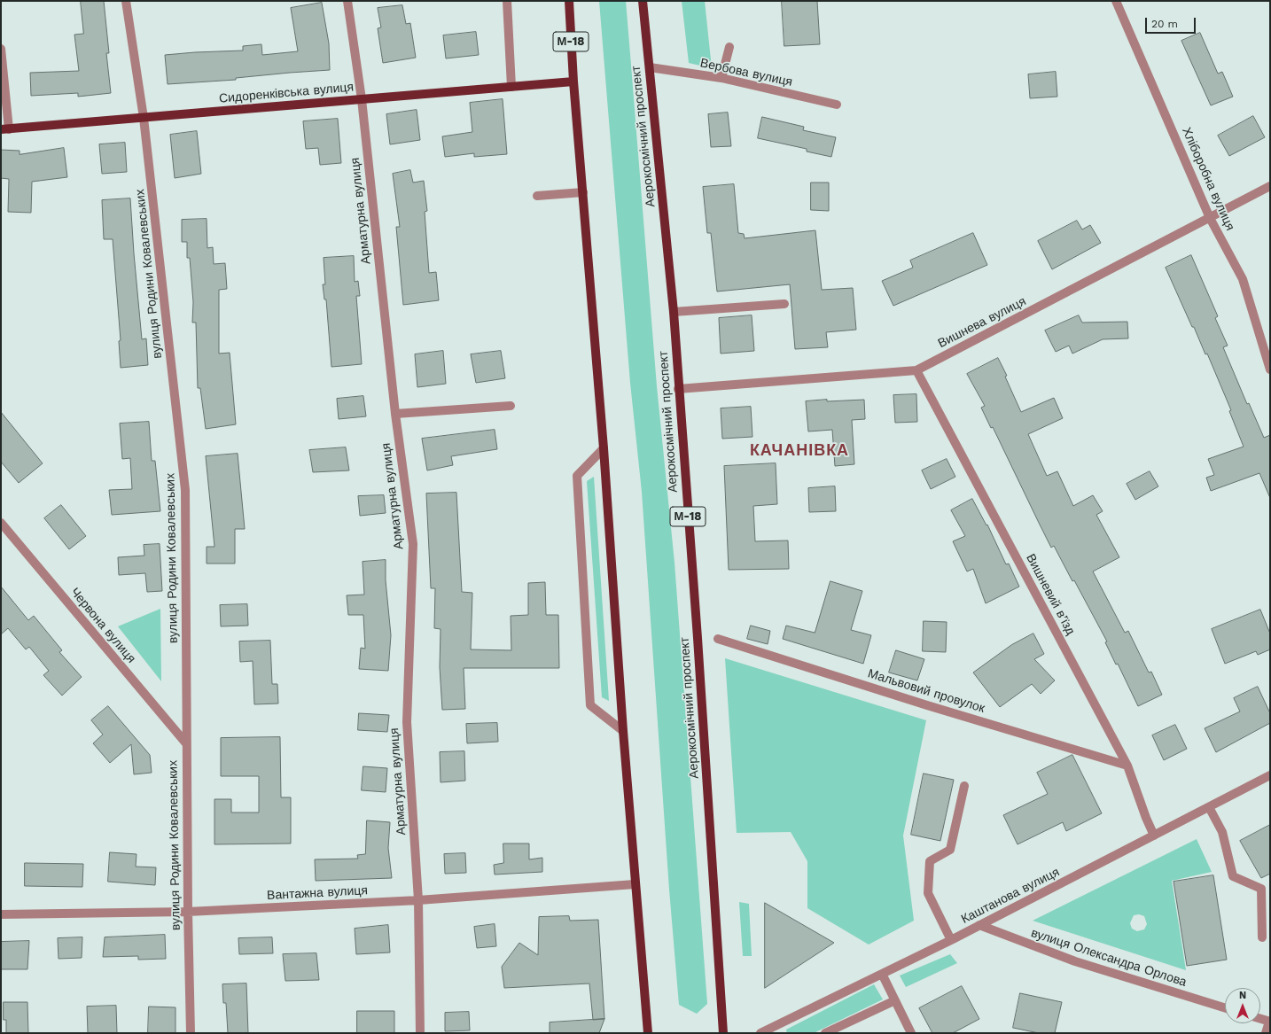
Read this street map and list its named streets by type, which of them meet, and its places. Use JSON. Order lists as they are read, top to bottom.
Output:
{
  "streets": {
    "main road": ["М-18", "Сидоренківська вулиця", "Аерокосмічний проспект"],
    "street": [
      "Вербова вулиця",
      "Хліборобна вулиця",
      "Арматурна вулиця",
      "вулиця Родини Ковалевських",
      "Вишнева вулиця",
      "Вишневий в’їзд",
      "Червона вулиця",
      "Мальвовий провулок",
      "Вантажна вулиця",
      "Каштанова вулиця",
      "вулиця Олександра Орлова"
    ]
  },
  "crossings": [
    ["М-18", "Сидоренківська вулиця"],
    ["М-18", "Вантажна вулиця"],
    ["Вербова вулиця", "Аерокосмічний проспект"],
    ["Сидоренківська вулиця", "Арматурна вулиця"],
    ["Сидоренківська вулиця", "вулиця Родини Ковалевських"],
    ["Аерокосмічний проспект", "Вишнева вулиця"],
    ["Хліборобна вулиця", "Вишнева вулиця"],
    ["Арматурна вулиця", "Вантажна вулиця"],
    ["вулиця Родини Ковалевських", "Червона вулиця"],
    ["вулиця Родини Ковалевських", "Вантажна вулиця"],
    ["Вишнева вулиця", "Вишневий в’їзд"],
    ["Вишневий в’їзд", "Мальвовий провулок"],
    ["Вишневий в’їзд", "Каштанова вулиця"],
    ["Каштанова вулиця", "вулиця Олександра Орлова"]
  ],
  "districts": ["КАЧАНІВКА"],
  "scale_bar": "20 m",
  "north": "top"
}
